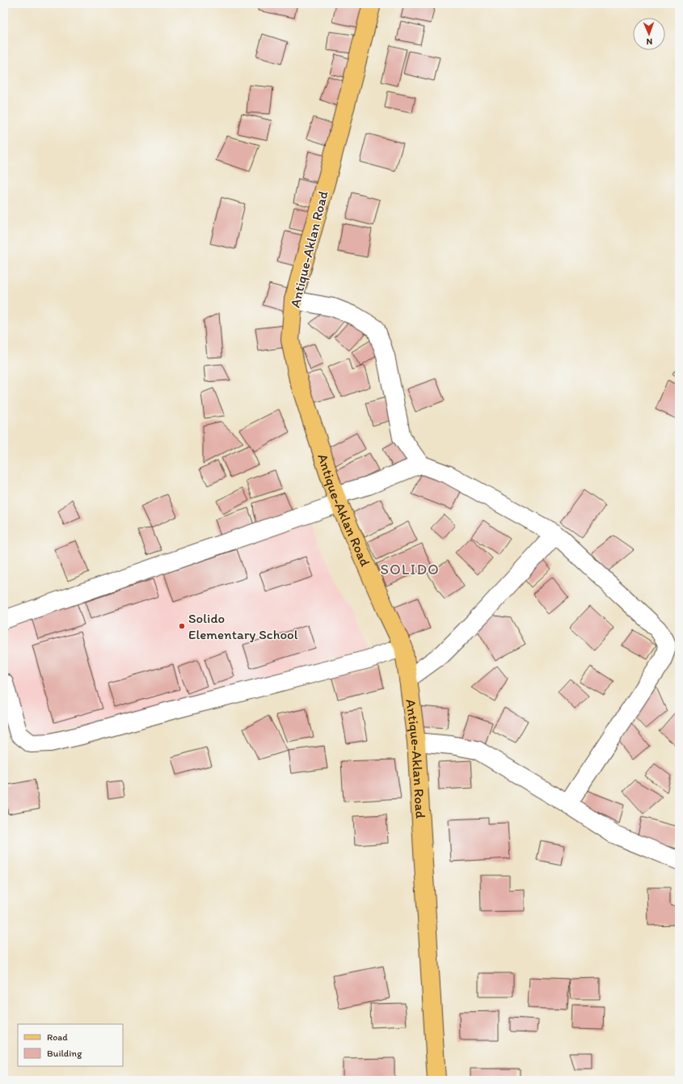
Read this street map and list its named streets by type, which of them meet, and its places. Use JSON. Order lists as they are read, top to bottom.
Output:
{
  "streets": {
    "main road": ["Antique-Aklan Road"]
  },
  "districts": ["SOLIDO"],
  "places": ["Solido Elementary School"],
  "legend": ["Road", "Building"],
  "north": "bottom"
}
